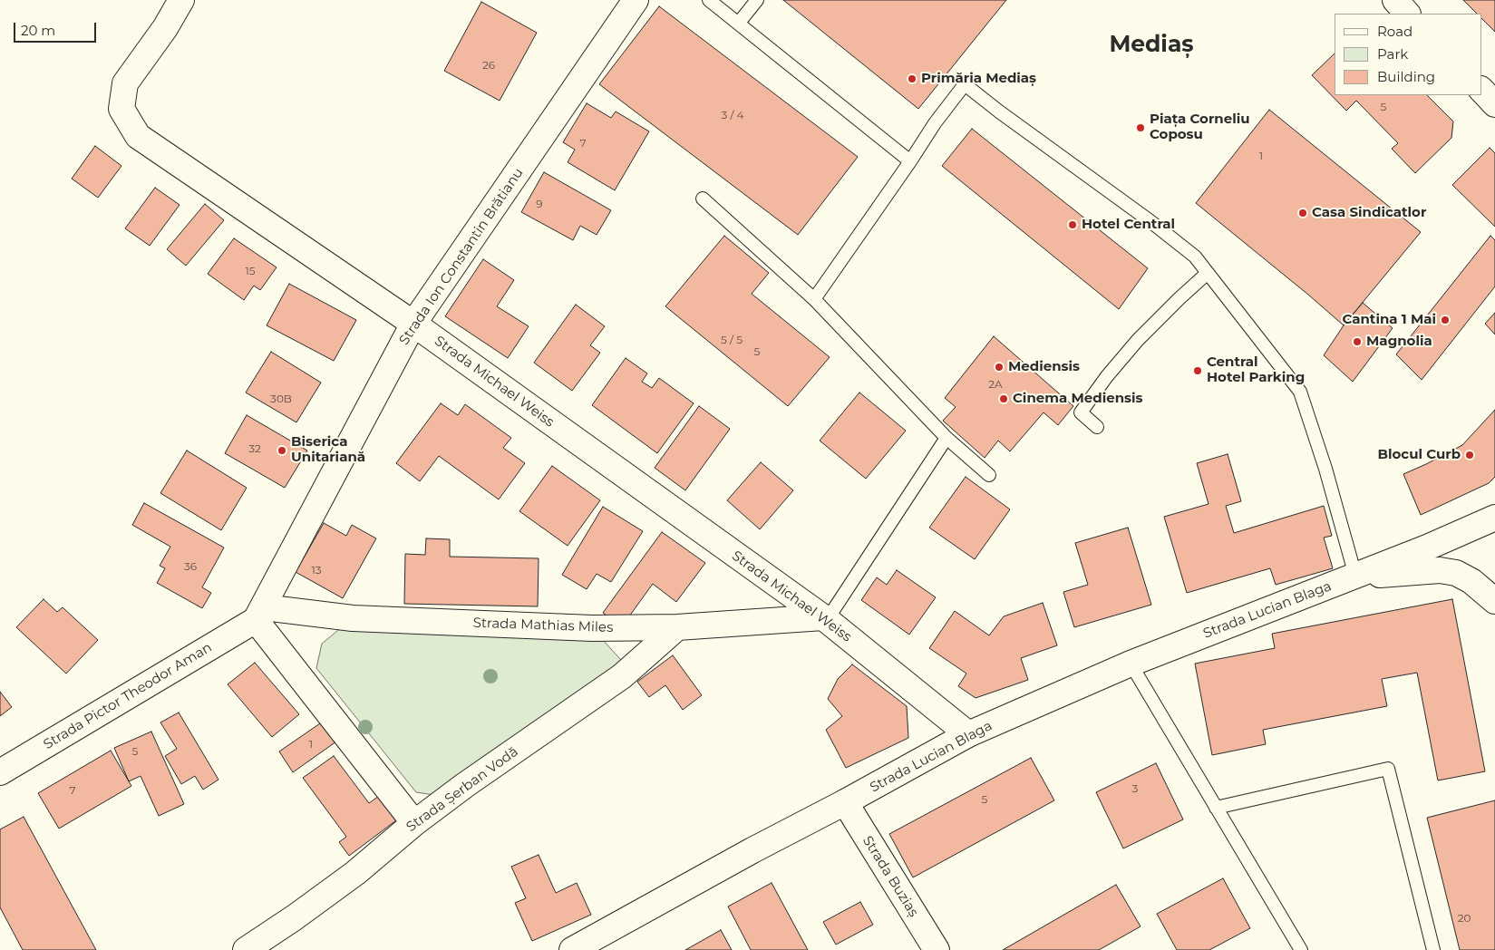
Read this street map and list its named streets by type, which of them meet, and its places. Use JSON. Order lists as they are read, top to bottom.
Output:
{
  "streets": {
    "street": [
      "Strada Ion Constantin Brătianu",
      "Strada Michael Weiss",
      "Strada Lucian Blaga",
      "Strada Mathias Miles",
      "Strada Pictor Theodor Aman",
      "Strada Șerban Vodă",
      "Strada Buziaș"
    ]
  },
  "crossings": [
    ["Strada Ion Constantin Brătianu", "Strada Michael Weiss"],
    ["Strada Ion Constantin Brătianu", "Strada Mathias Miles"],
    ["Strada Ion Constantin Brătianu", "Strada Pictor Theodor Aman"],
    ["Strada Michael Weiss", "Strada Lucian Blaga"],
    ["Strada Michael Weiss", "Strada Mathias Miles"],
    ["Strada Lucian Blaga", "Strada Buziaș"],
    ["Strada Mathias Miles", "Strada Pictor Theodor Aman"],
    ["Strada Mathias Miles", "Strada Șerban Vodă"]
  ],
  "districts": ["Mediaș"],
  "places": [
    "Primăria Mediaș",
    "Piața Corneliu Coposu",
    "Casa Sindicatlor",
    "Hotel Central",
    "Cantina 1 Mai",
    "Magnolia",
    "Mediensis",
    "Central Hotel Parking",
    "Cinema Mediensis",
    "Biserica Unitariană",
    "Blocul Curb"
  ],
  "house_numbers": [
    "26",
    "5",
    "3 / 4",
    "7",
    "1",
    "9",
    "15",
    "5 / 5",
    "5",
    "2A",
    "30B",
    "32",
    "36",
    "13",
    "1",
    "5",
    "3",
    "7",
    "5",
    "20"
  ],
  "legend": ["Road", "Park", "Building"],
  "scale_bar": "20 m"
}
